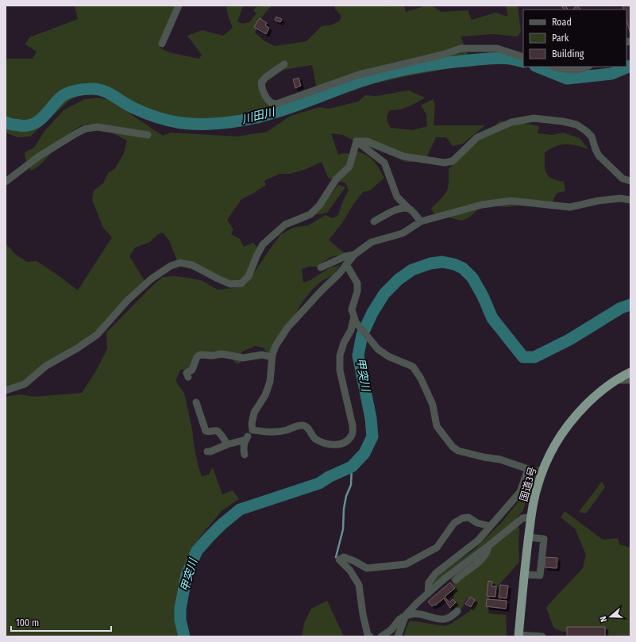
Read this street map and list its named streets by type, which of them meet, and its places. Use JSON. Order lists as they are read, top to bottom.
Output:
{
  "streets": {
    "highway": ["国道3号"]
  },
  "water": ["川田川", "甲突川"],
  "legend": ["Road", "Park", "Building"],
  "scale_bar": "100 m",
  "north": "left"
}
